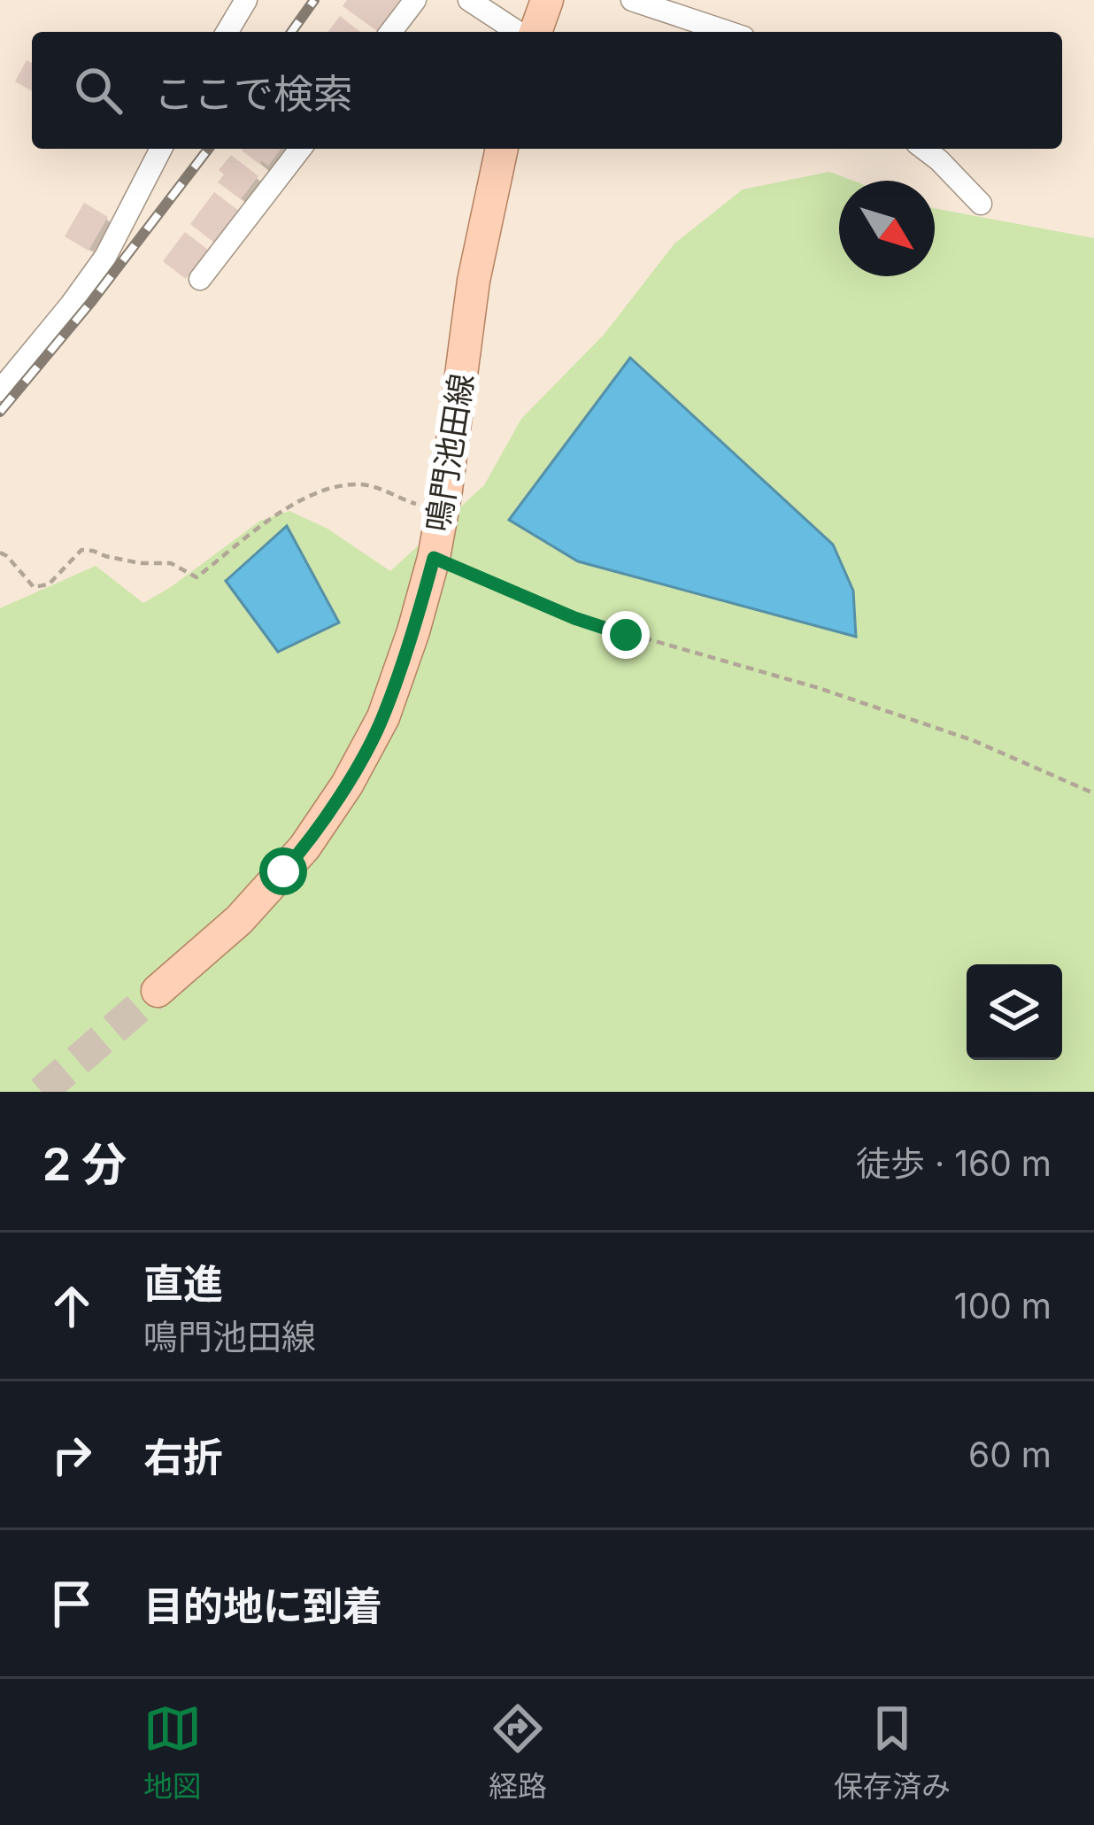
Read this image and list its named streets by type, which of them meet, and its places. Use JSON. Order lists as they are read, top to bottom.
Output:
{
  "streets": {
    "main road": ["鳴門池田線"]
  },
  "north": "bottom right",
  "page": {
    "search": "ここで検索",
    "heading": ["2 分", "徒歩 · 160 m"],
    "list": [
      ["直進", "鳴門池田線", "100 m"],
      ["右折", "60 m"],
      "目的地に到着"
    ],
    "nav": ["地図", "経路", "保存済み"]
  }
}
